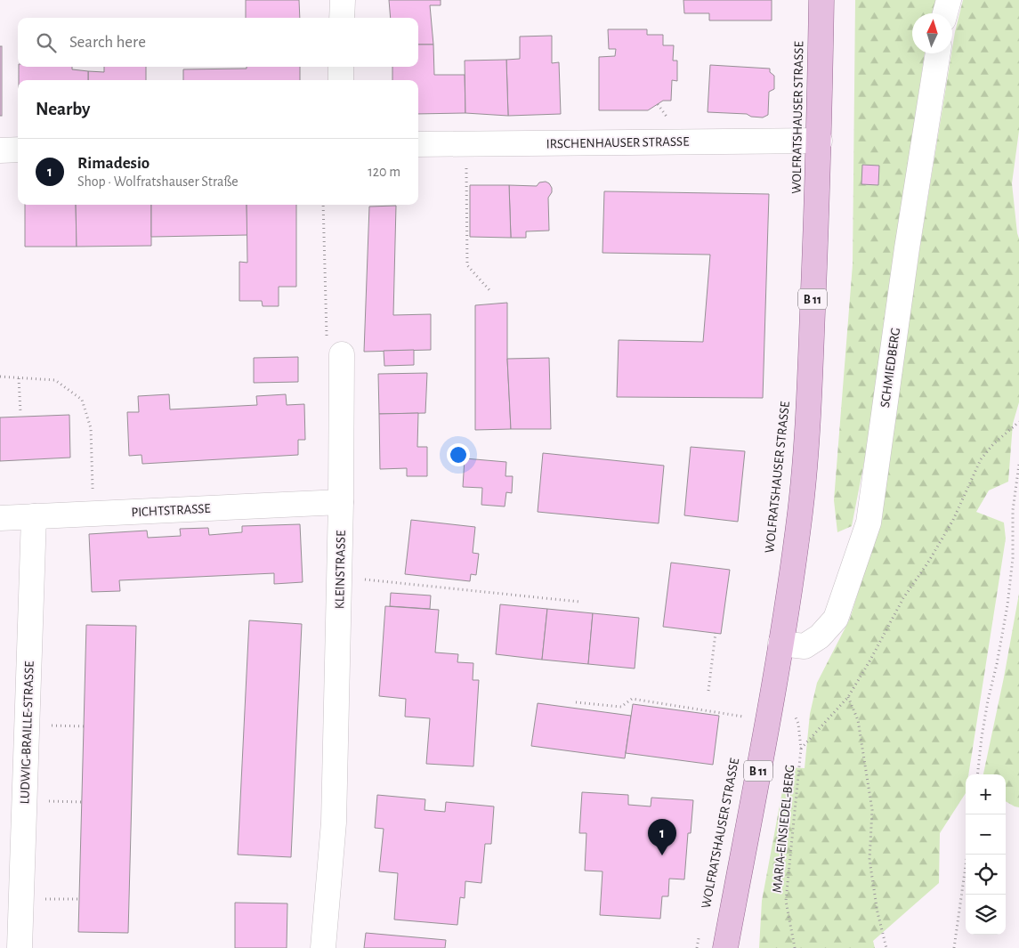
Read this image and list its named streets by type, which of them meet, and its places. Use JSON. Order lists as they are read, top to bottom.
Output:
{
  "streets": {
    "main road": ["WOLFRATSHAUSER STRASSE", "B 11"],
    "street": [
      "IRSCHENHAUSER STRASSE",
      "SCHMIEDBERG",
      "PICHTSTRASSE",
      "KLEINSTRASSE",
      "LUDWIG-BRAILLE-STRASSE"
    ],
    "path": ["MARIA-EINSIEDEL-BERG"]
  },
  "crossings": [
    ["WOLFRATSHAUSER STRASSE", "IRSCHENHAUSER STRASSE"],
    ["WOLFRATSHAUSER STRASSE", "SCHMIEDBERG"],
    ["PICHTSTRASSE", "KLEINSTRASSE"],
    ["PICHTSTRASSE", "LUDWIG-BRAILLE-STRASSE"]
  ],
  "north": "top",
  "page": {
    "search": "Search here",
    "heading": "Nearby",
    "list": [
      {
        "mark": "1",
        "name": "Rimadesio",
        "note": "Shop · Wolfratshauser Straße",
        "value": "120 m"
      }
    ],
    "map_buttons": ["+", "−"],
    "pins": "1"
  }
}
